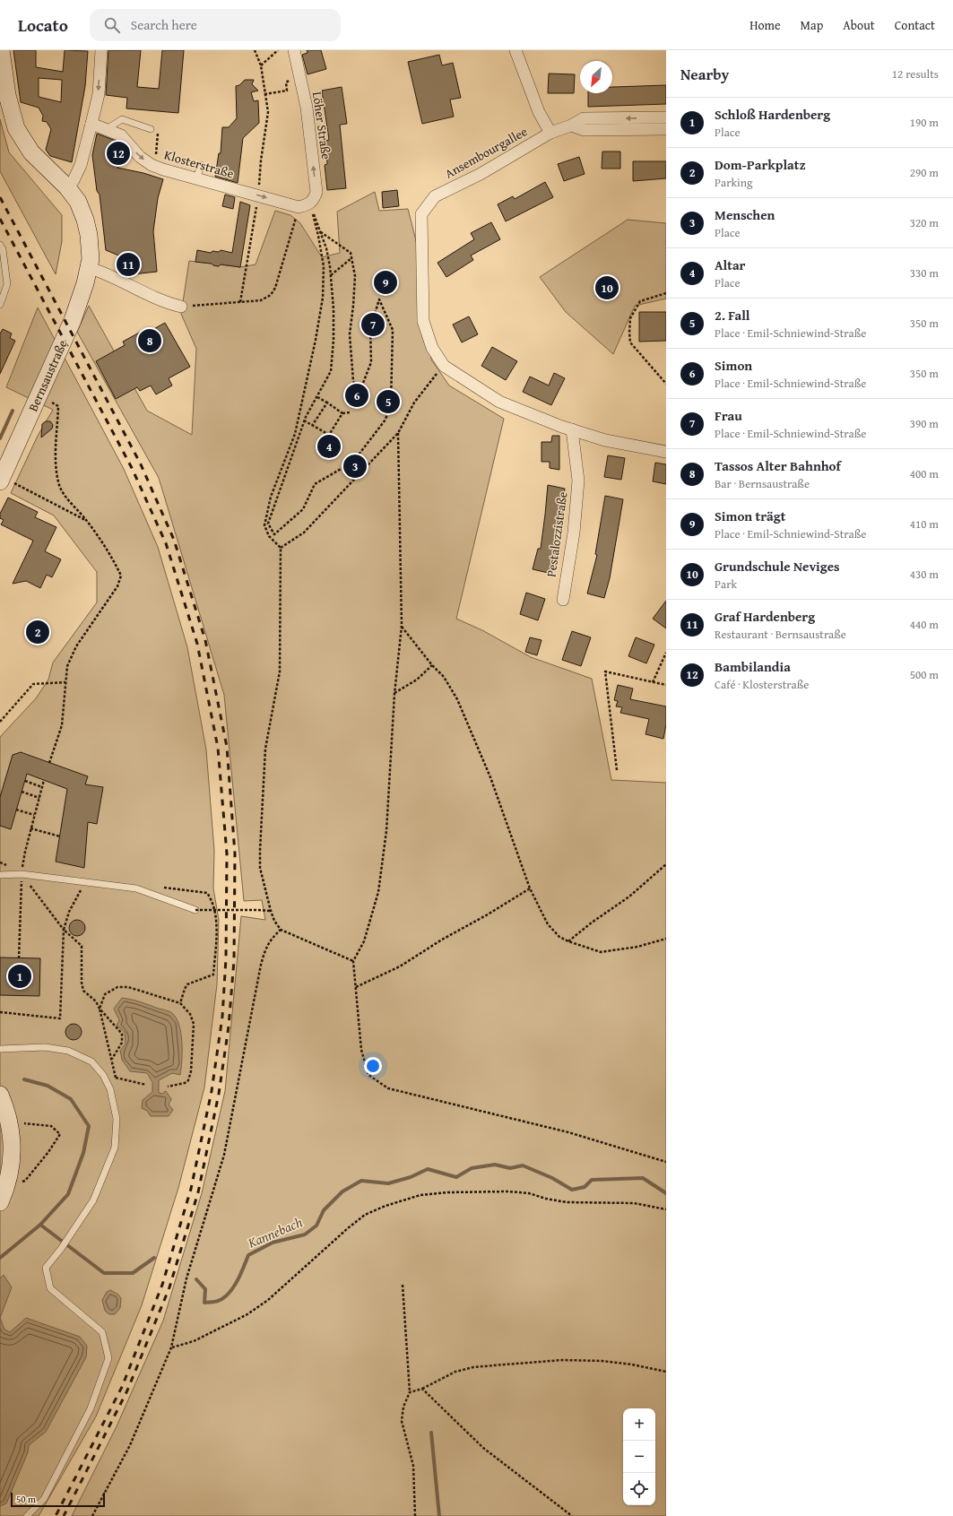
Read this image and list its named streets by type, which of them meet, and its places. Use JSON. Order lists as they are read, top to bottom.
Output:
{
  "streets": {
    "main road": ["Bernsaustraße"],
    "street": [
      "Löher Straße",
      "Ansembourgallee",
      "Klosterstraße",
      "Pestalozzistraße"
    ]
  },
  "crossings": [
    ["Löher Straße", "Klosterstraße"]
  ],
  "one_way": ["Löher Straße", "Klosterstraße"],
  "water": ["Kannebach"],
  "scale_bar": "50 m",
  "north": "bottom left",
  "page": {
    "header": "Locato",
    "search": "Search here",
    "nav": [
      "Home",
      "Map",
      "About",
      "Contact"
    ],
    "heading": ["Nearby", "12 results"],
    "list": [
      {
        "mark": "1",
        "name": "Schloß Hardenberg",
        "note": "Place",
        "value": "190 m"
      },
      {
        "mark": "2",
        "name": "Dom-Parkplatz",
        "note": "Parking",
        "value": "290 m"
      },
      {
        "mark": "3",
        "name": "Menschen",
        "note": "Place",
        "value": "320 m"
      },
      {
        "mark": "4",
        "name": "Altar",
        "note": "Place",
        "value": "330 m"
      },
      {
        "mark": "5",
        "name": "2. Fall",
        "note": "Place · Emil-Schniewind-Straße",
        "value": "350 m"
      },
      {
        "mark": "6",
        "name": "Simon",
        "note": "Place · Emil-Schniewind-Straße",
        "value": "350 m"
      },
      {
        "mark": "7",
        "name": "Frau",
        "note": "Place · Emil-Schniewind-Straße",
        "value": "390 m"
      },
      {
        "mark": "8",
        "name": "Tassos Alter Bahnhof",
        "note": "Bar · Bernsaustraße",
        "value": "400 m"
      },
      {
        "mark": "9",
        "name": "Simon trägt",
        "note": "Place · Emil-Schniewind-Straße",
        "value": "410 m"
      },
      {
        "mark": "10",
        "name": "Grundschule Neviges",
        "note": "Park",
        "value": "430 m"
      },
      {
        "mark": "11",
        "name": "Graf Hardenberg",
        "note": "Restaurant · Bernsaustraße",
        "value": "440 m"
      },
      {
        "mark": "12",
        "name": "Bambilandia",
        "note": "Café · Klosterstraße",
        "value": "500 m"
      }
    ],
    "pins": [
      "12",
      "11",
      "9",
      "10",
      "7",
      "8",
      "6",
      "5",
      "4",
      "3",
      "2",
      "1"
    ],
    "map_buttons": ["+", "−"],
    "scale": "50 m"
  }
}
